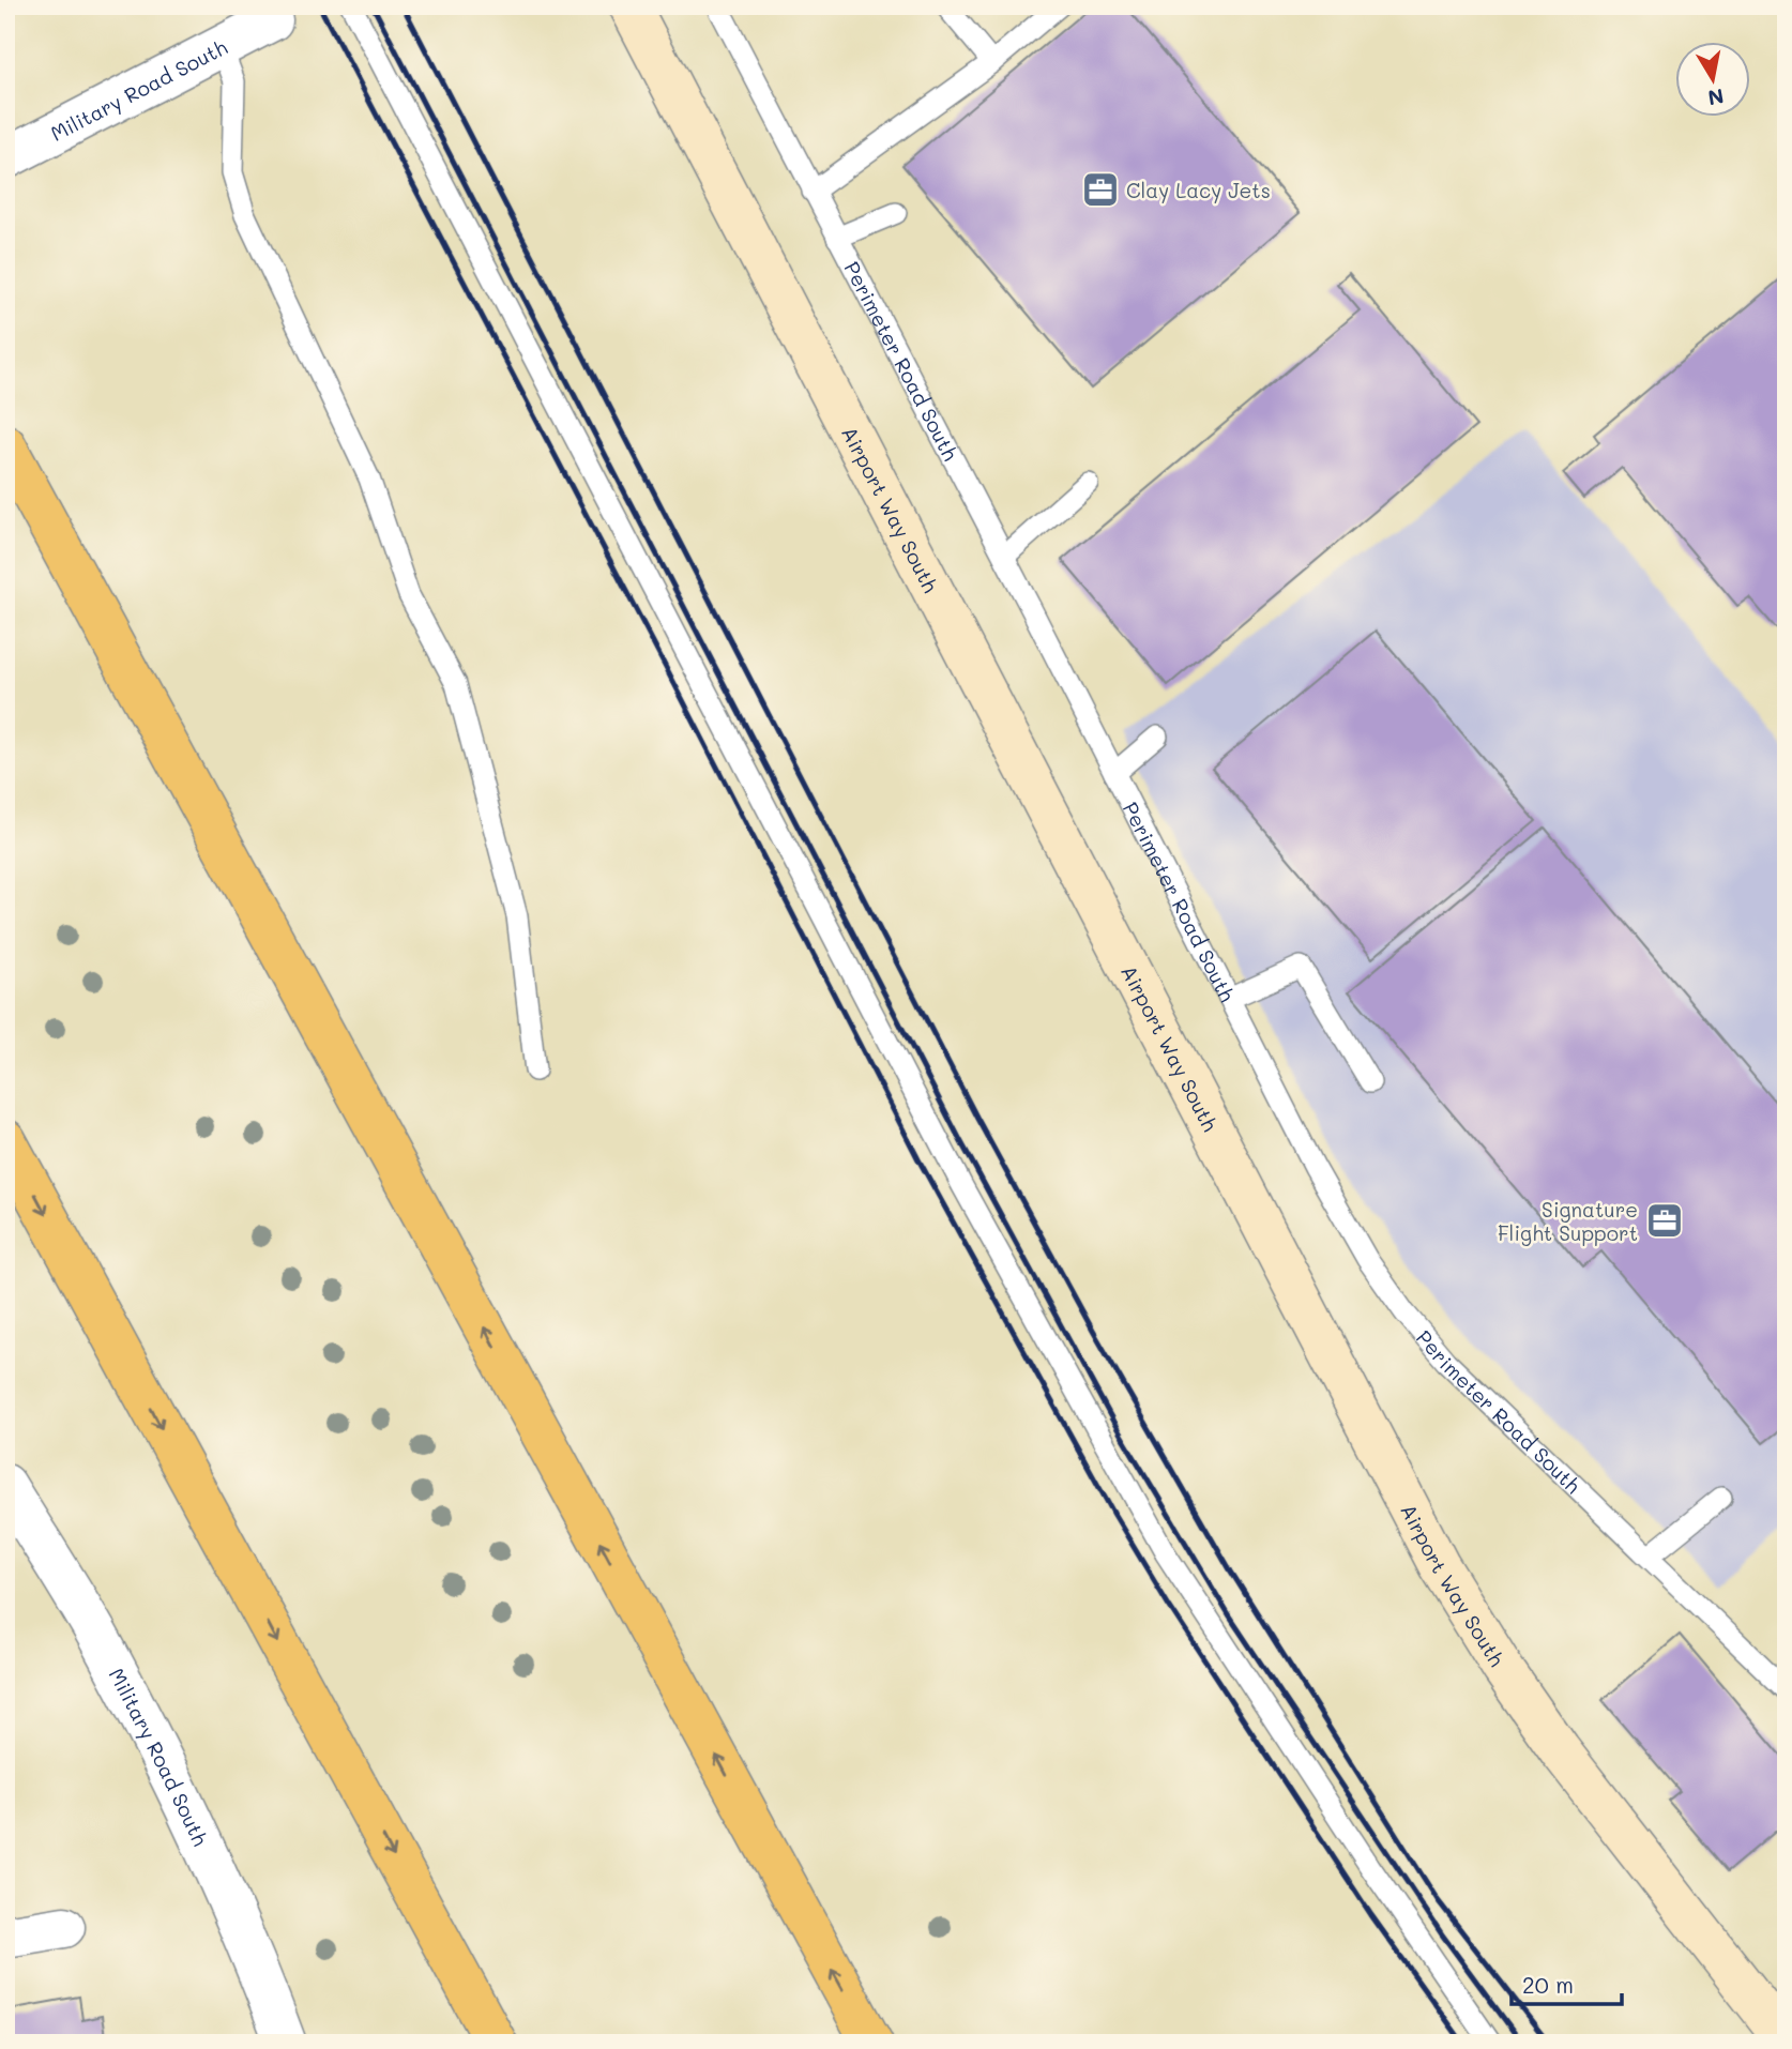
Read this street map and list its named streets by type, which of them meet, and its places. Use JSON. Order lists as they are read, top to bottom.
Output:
{
  "streets": {
    "main road": ["Airport Way South"],
    "street": ["Military Road South"],
    "lane": ["Perimeter Road South"]
  },
  "places": {
    "office": ["Clay Lacy Jets", "Signature Flight Support"]
  },
  "scale_bar": "20 m",
  "north": "bottom"
}
